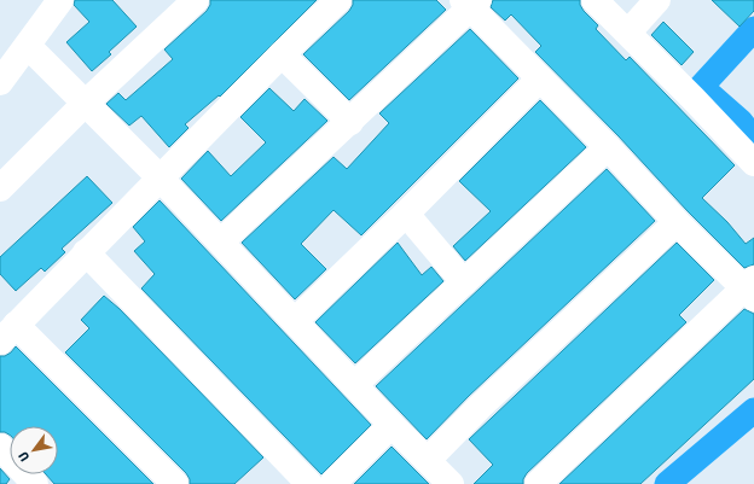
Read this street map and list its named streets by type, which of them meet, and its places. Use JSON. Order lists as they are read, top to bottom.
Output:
{
  "north": "bottom left"
}
